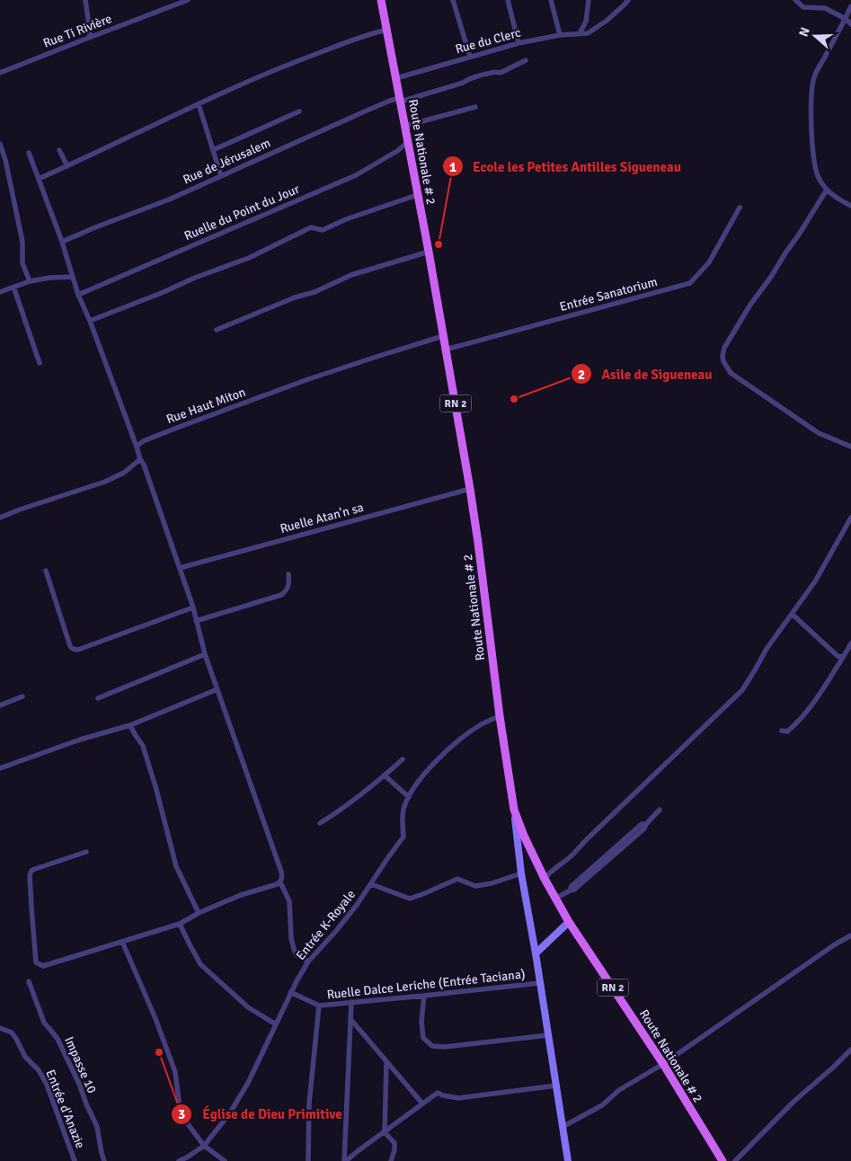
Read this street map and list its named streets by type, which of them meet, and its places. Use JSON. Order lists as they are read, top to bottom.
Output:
{
  "streets": {
    "main road": ["Route Nationale # 2", "RN 2"],
    "street": [
      "Rue Ti Rivière",
      "Rue du Clerc",
      "Rue de Jérusalem",
      "Ruelle du Point du Jour",
      "Entrée Sanatorium",
      "Rue Haut Miton",
      "Ruelle Atan'n sa",
      "Entrée K-Royale",
      "Ruelle Dalce Leriche (Entrée Taciana)",
      "Impasse 10",
      "Entrée d'Anazie"
    ]
  },
  "crossings": [
    ["Rue du Clerc", "Route Nationale # 2"],
    ["Route Nationale # 2", "Rue de Jérusalem"],
    ["Route Nationale # 2", "Ruelle du Point du Jour"],
    ["Route Nationale # 2", "Entrée Sanatorium"],
    ["Route Nationale # 2", "Rue Haut Miton"],
    ["Route Nationale # 2", "Ruelle Atan'n sa"],
    ["Route Nationale # 2", "Entrée K-Royale"],
    ["Entrée K-Royale", "Ruelle Dalce Leriche (Entrée Taciana)"]
  ],
  "places": ["Ecole les Petites Antilles Sigueneau", "Asile de Sigueneau", "Église de Dieu Primitive"],
  "north": "left"
}
